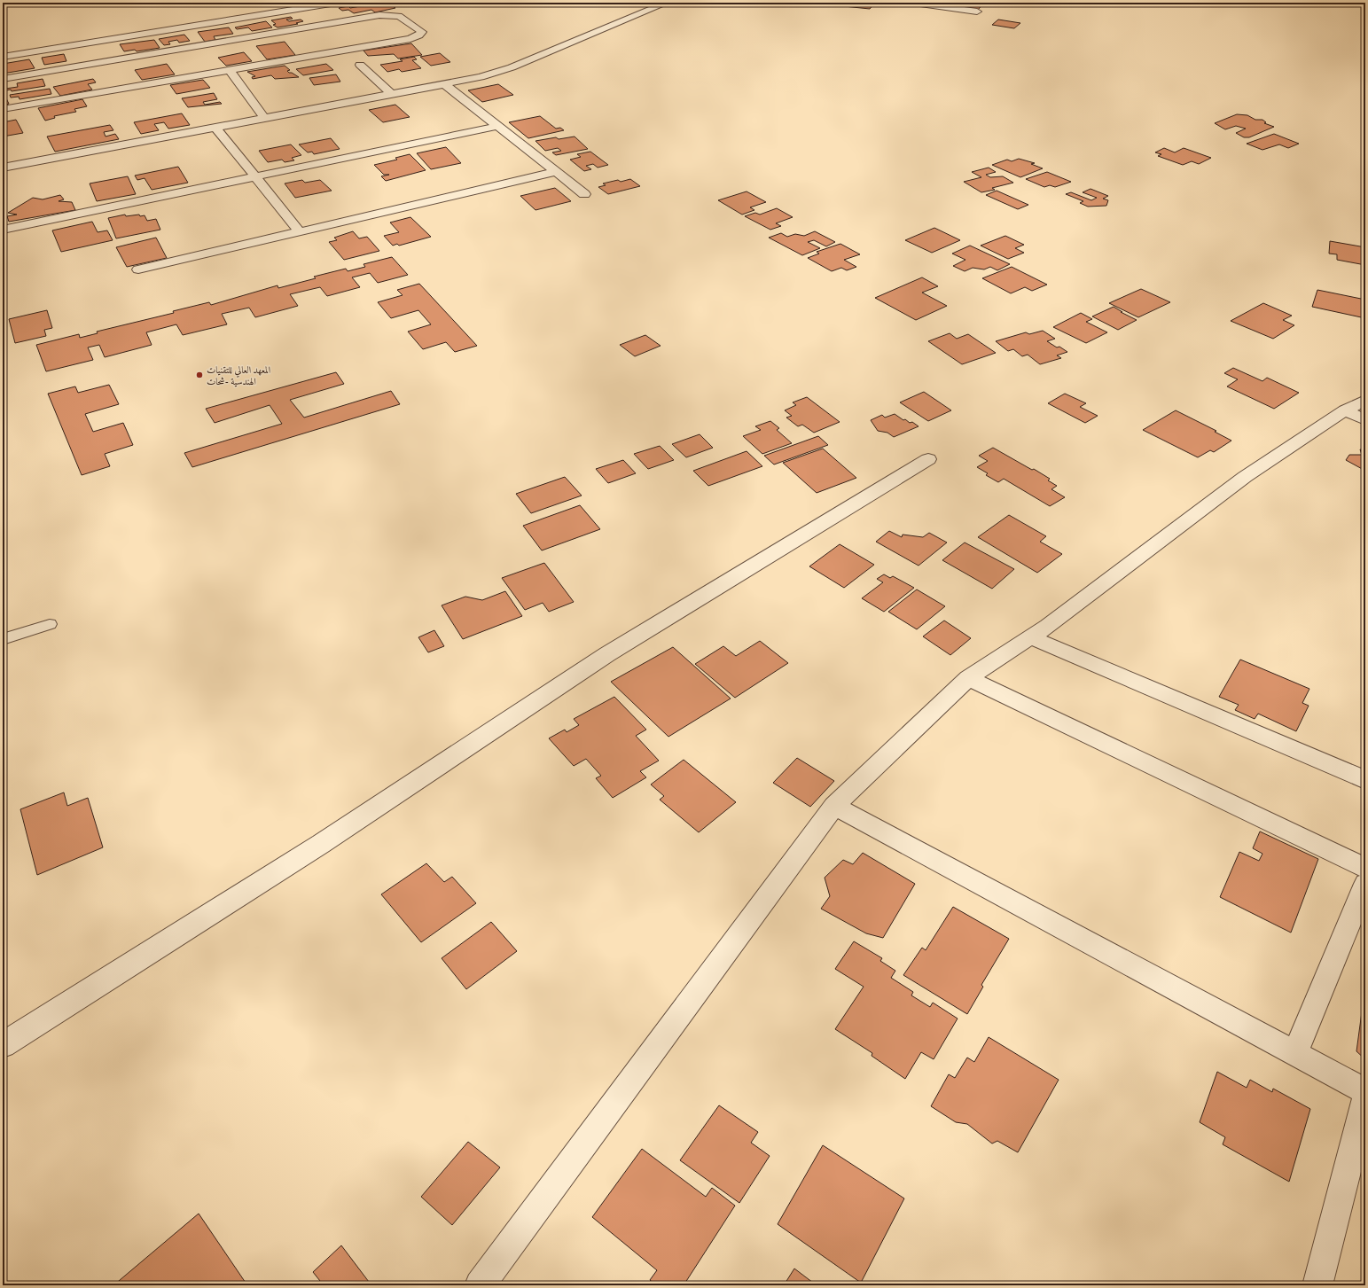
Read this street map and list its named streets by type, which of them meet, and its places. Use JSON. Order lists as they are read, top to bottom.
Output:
{
  "places": ["المعهد العالي للتقنيات الهندسية -شحات"]
}
